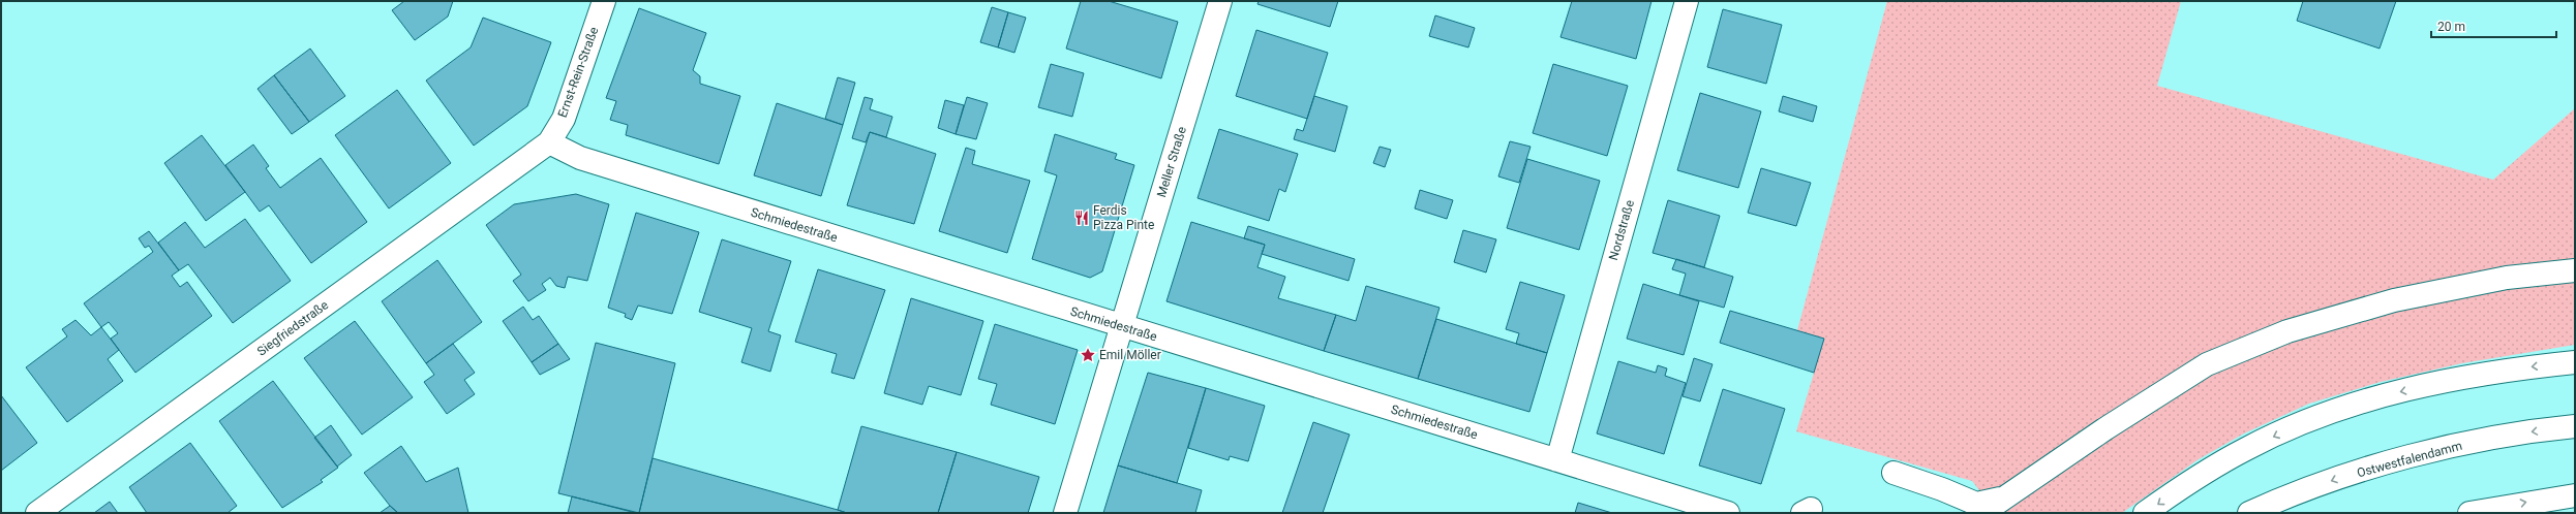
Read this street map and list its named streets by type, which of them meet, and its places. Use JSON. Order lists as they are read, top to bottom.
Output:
{
  "streets": {
    "main road": [
      "Ernst-Rein-Straße",
      "Meller Straße",
      "Schmiedestraße",
      "Nordstraße",
      "Siegfriedstraße",
      "Ostwestfalendamm"
    ]
  },
  "crossings": [
    ["Ernst-Rein-Straße", "Schmiedestraße"],
    ["Ernst-Rein-Straße", "Siegfriedstraße"],
    ["Meller Straße", "Schmiedestraße"],
    ["Schmiedestraße", "Nordstraße"],
    ["Schmiedestraße", "Siegfriedstraße"]
  ],
  "places": {
    "restaurant": ["Ferdis Pizza Pinte"],
    "place": ["Emil Möller"]
  },
  "scale_bar": "20 m"
}
